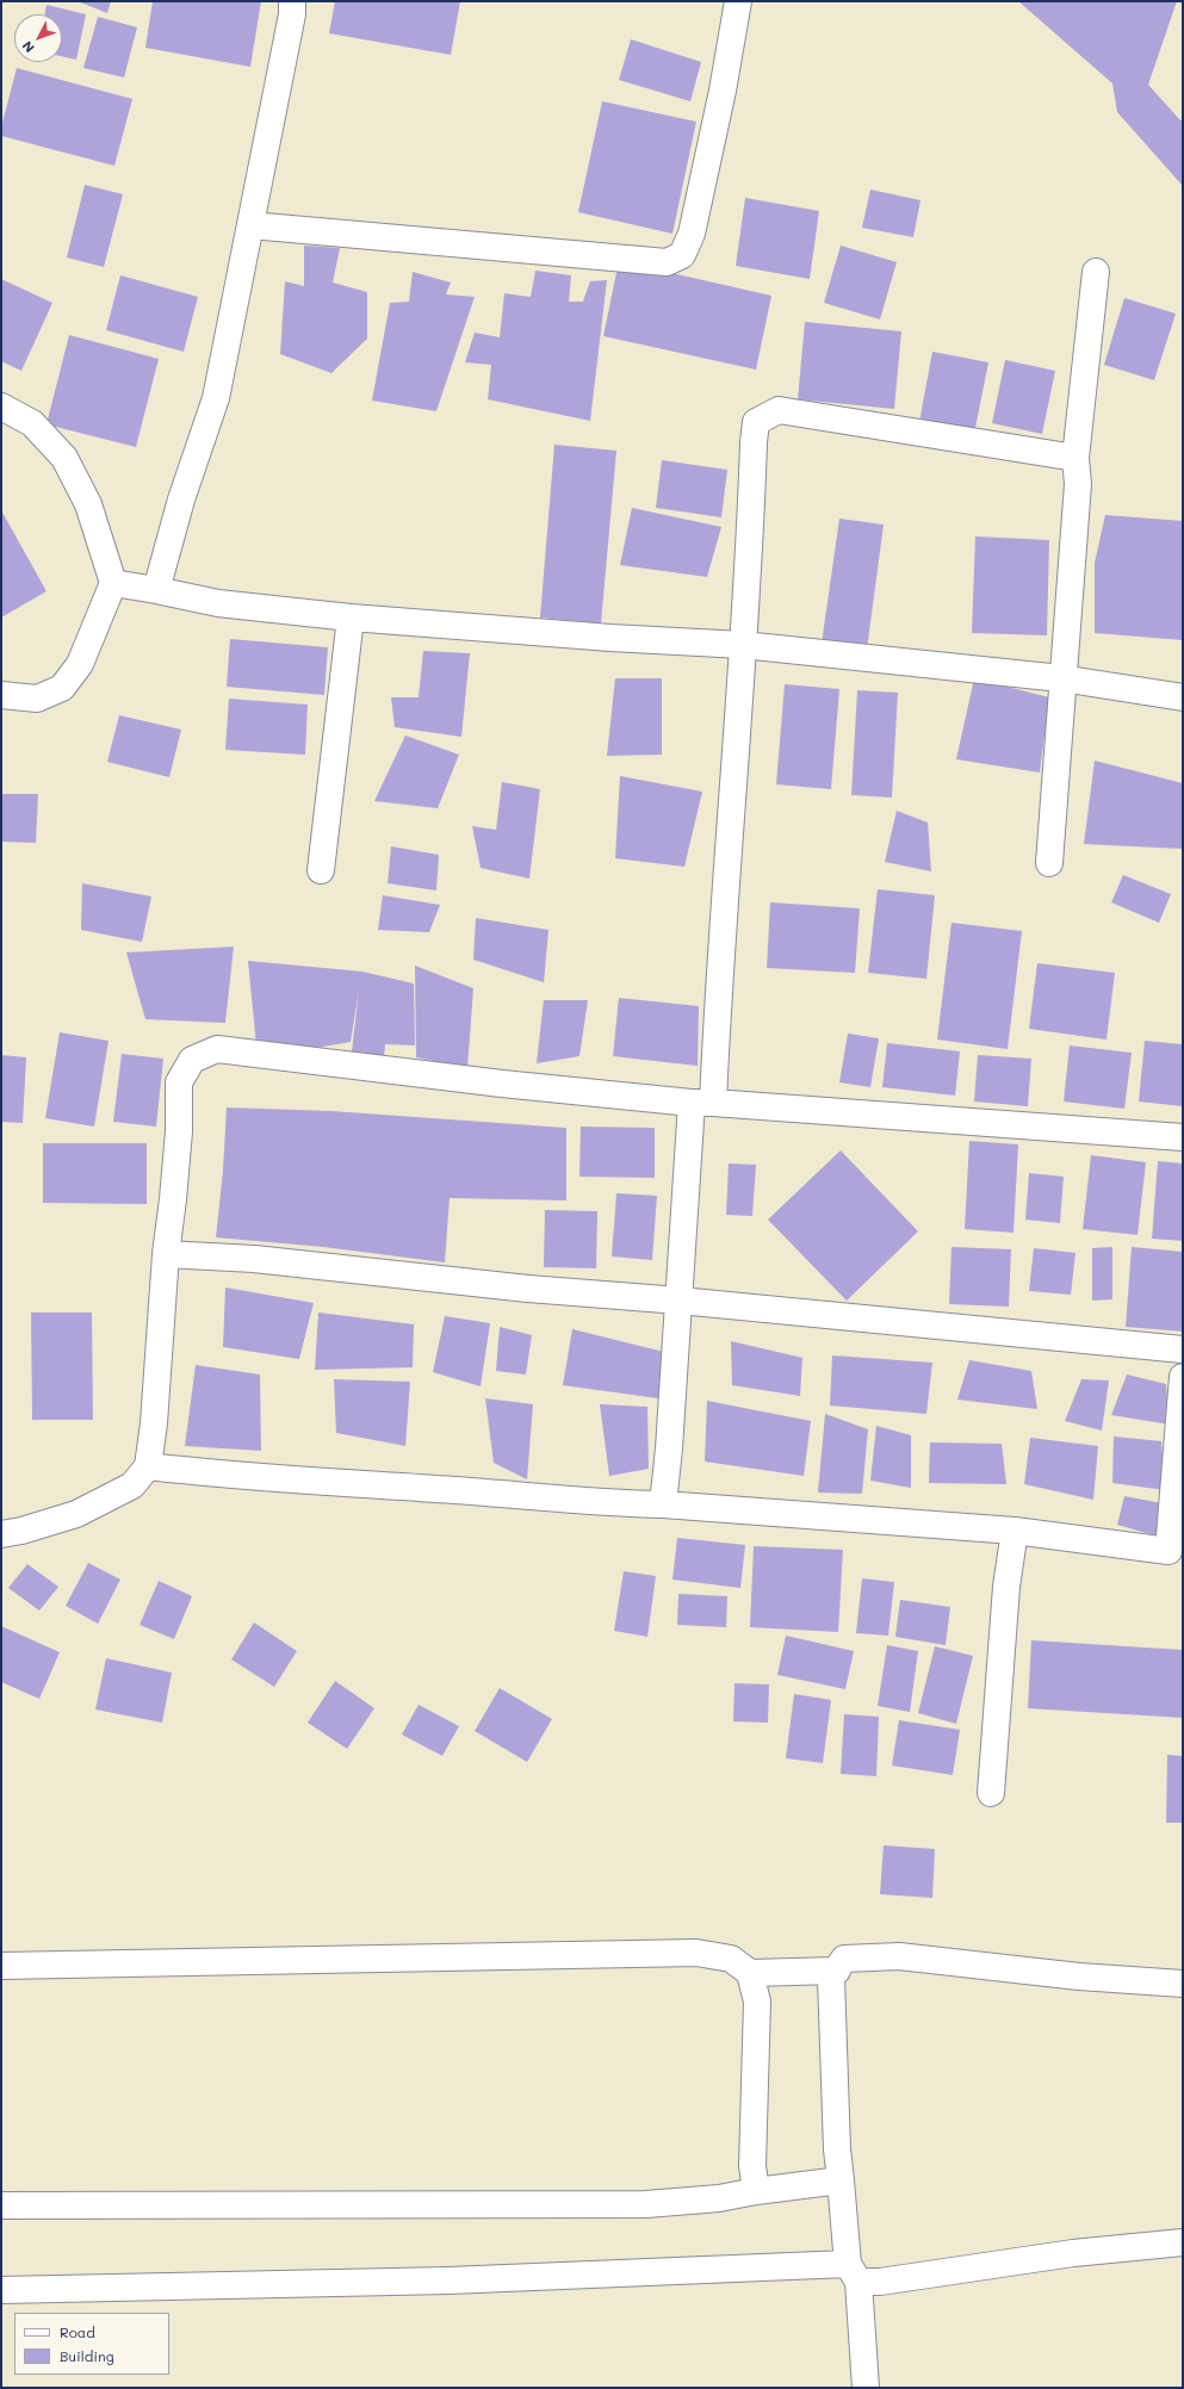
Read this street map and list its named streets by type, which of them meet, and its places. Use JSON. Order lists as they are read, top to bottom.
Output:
{
  "legend": ["Road", "Building"],
  "north": "bottom left"
}
